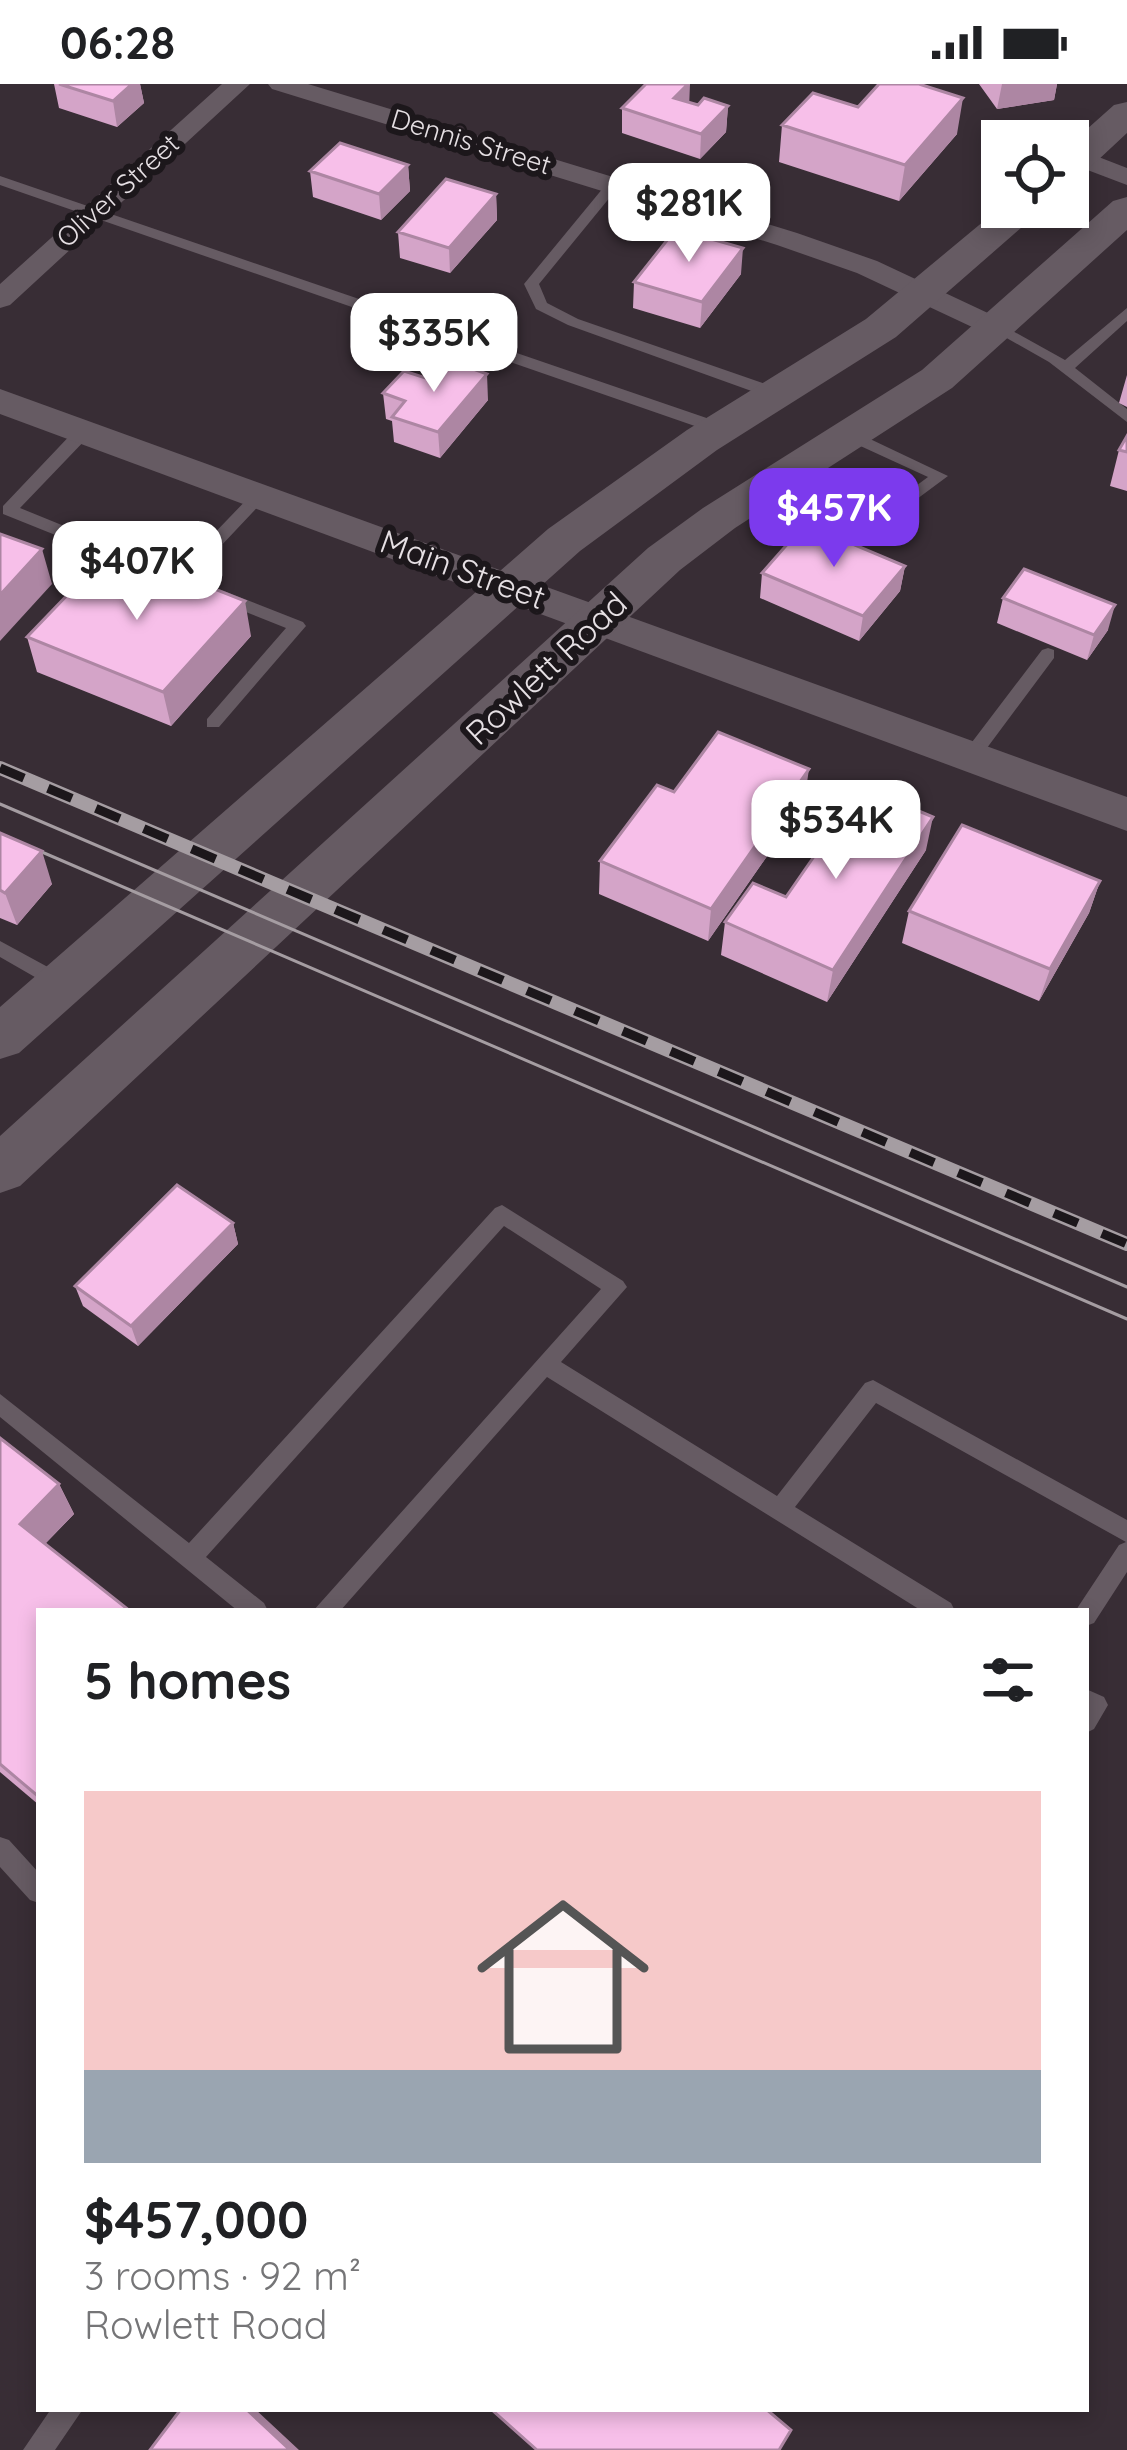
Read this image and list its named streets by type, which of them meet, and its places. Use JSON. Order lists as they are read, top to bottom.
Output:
{
  "streets": {
    "main road": ["Rowlett Road"],
    "street": ["Dennis Street", "Oliver Street", "Main Street"]
  },
  "crossings": [
    ["Dennis Street", "Rowlett Road"],
    ["Main Street", "Rowlett Road"]
  ],
  "page": {
    "status": "06:28",
    "price": [
      "$281K",
      "$335K",
      "$457K",
      "$407K",
      "$534K"
    ],
    "heading": "5 homes",
    "list": [
      {
        "name": "$457,000",
        "note": "3 rooms · 92 m² · Rowlett Road"
      }
    ]
  }
}
